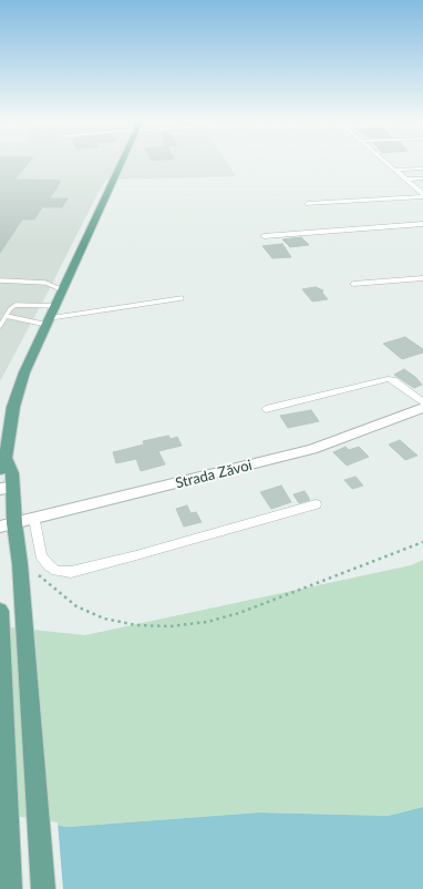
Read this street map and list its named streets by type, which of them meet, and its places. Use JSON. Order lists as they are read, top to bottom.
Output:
{
  "streets": {
    "street": ["Strada Zăvoi"]
  }
}
